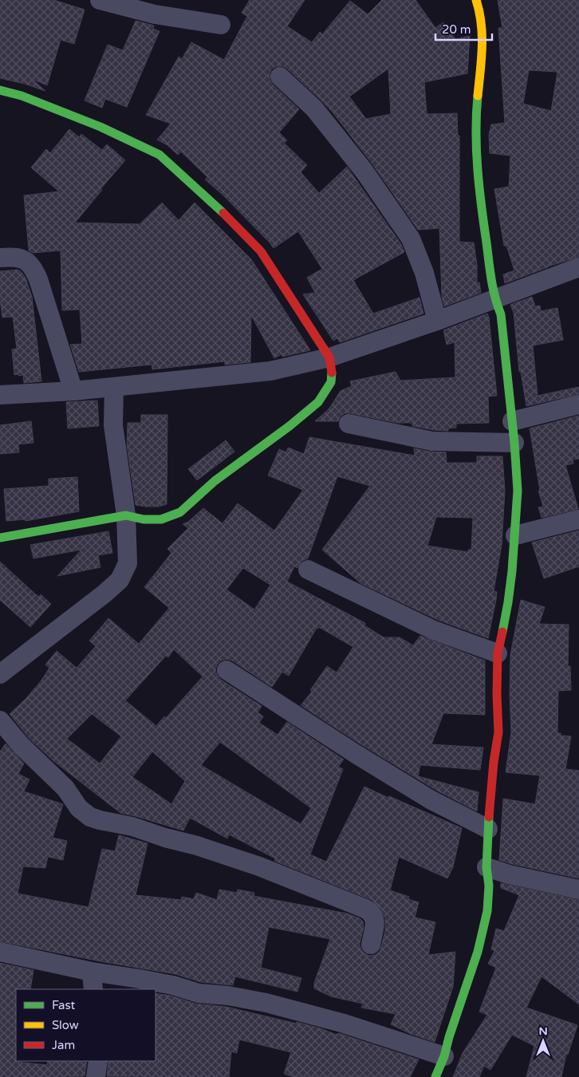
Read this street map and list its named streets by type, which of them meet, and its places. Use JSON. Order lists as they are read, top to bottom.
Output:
{
  "legend": ["Fast", "Slow", "Jam"],
  "scale_bar": "20 m",
  "north": "top"
}
